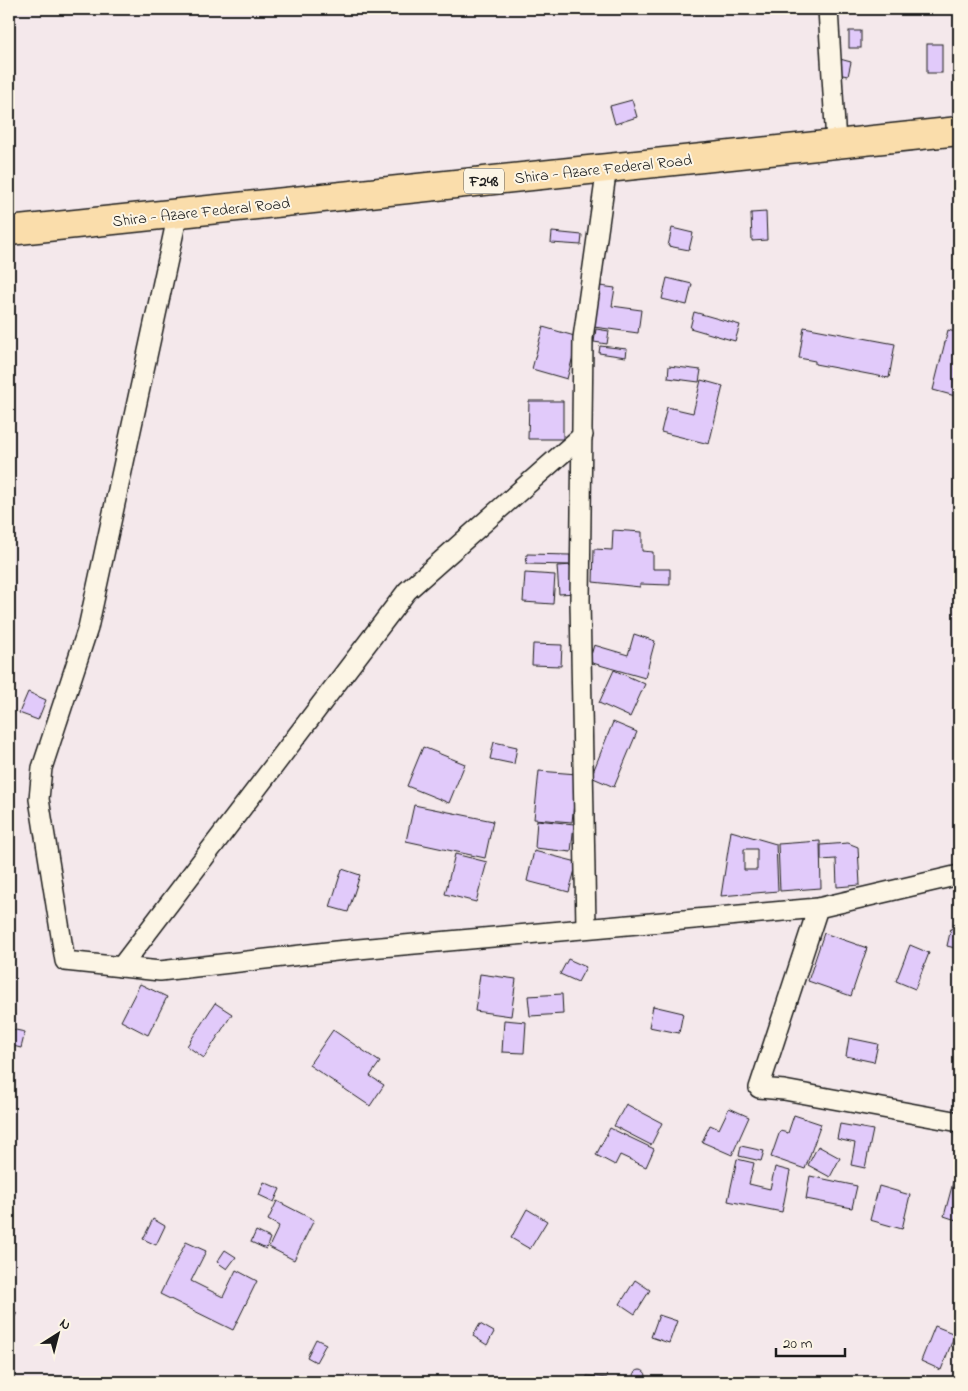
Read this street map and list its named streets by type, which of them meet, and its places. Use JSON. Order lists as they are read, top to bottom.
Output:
{
  "streets": {
    "main road": ["Shira - Azare Federal Road", "F248"]
  },
  "scale_bar": "20 m",
  "north": "top right"
}
